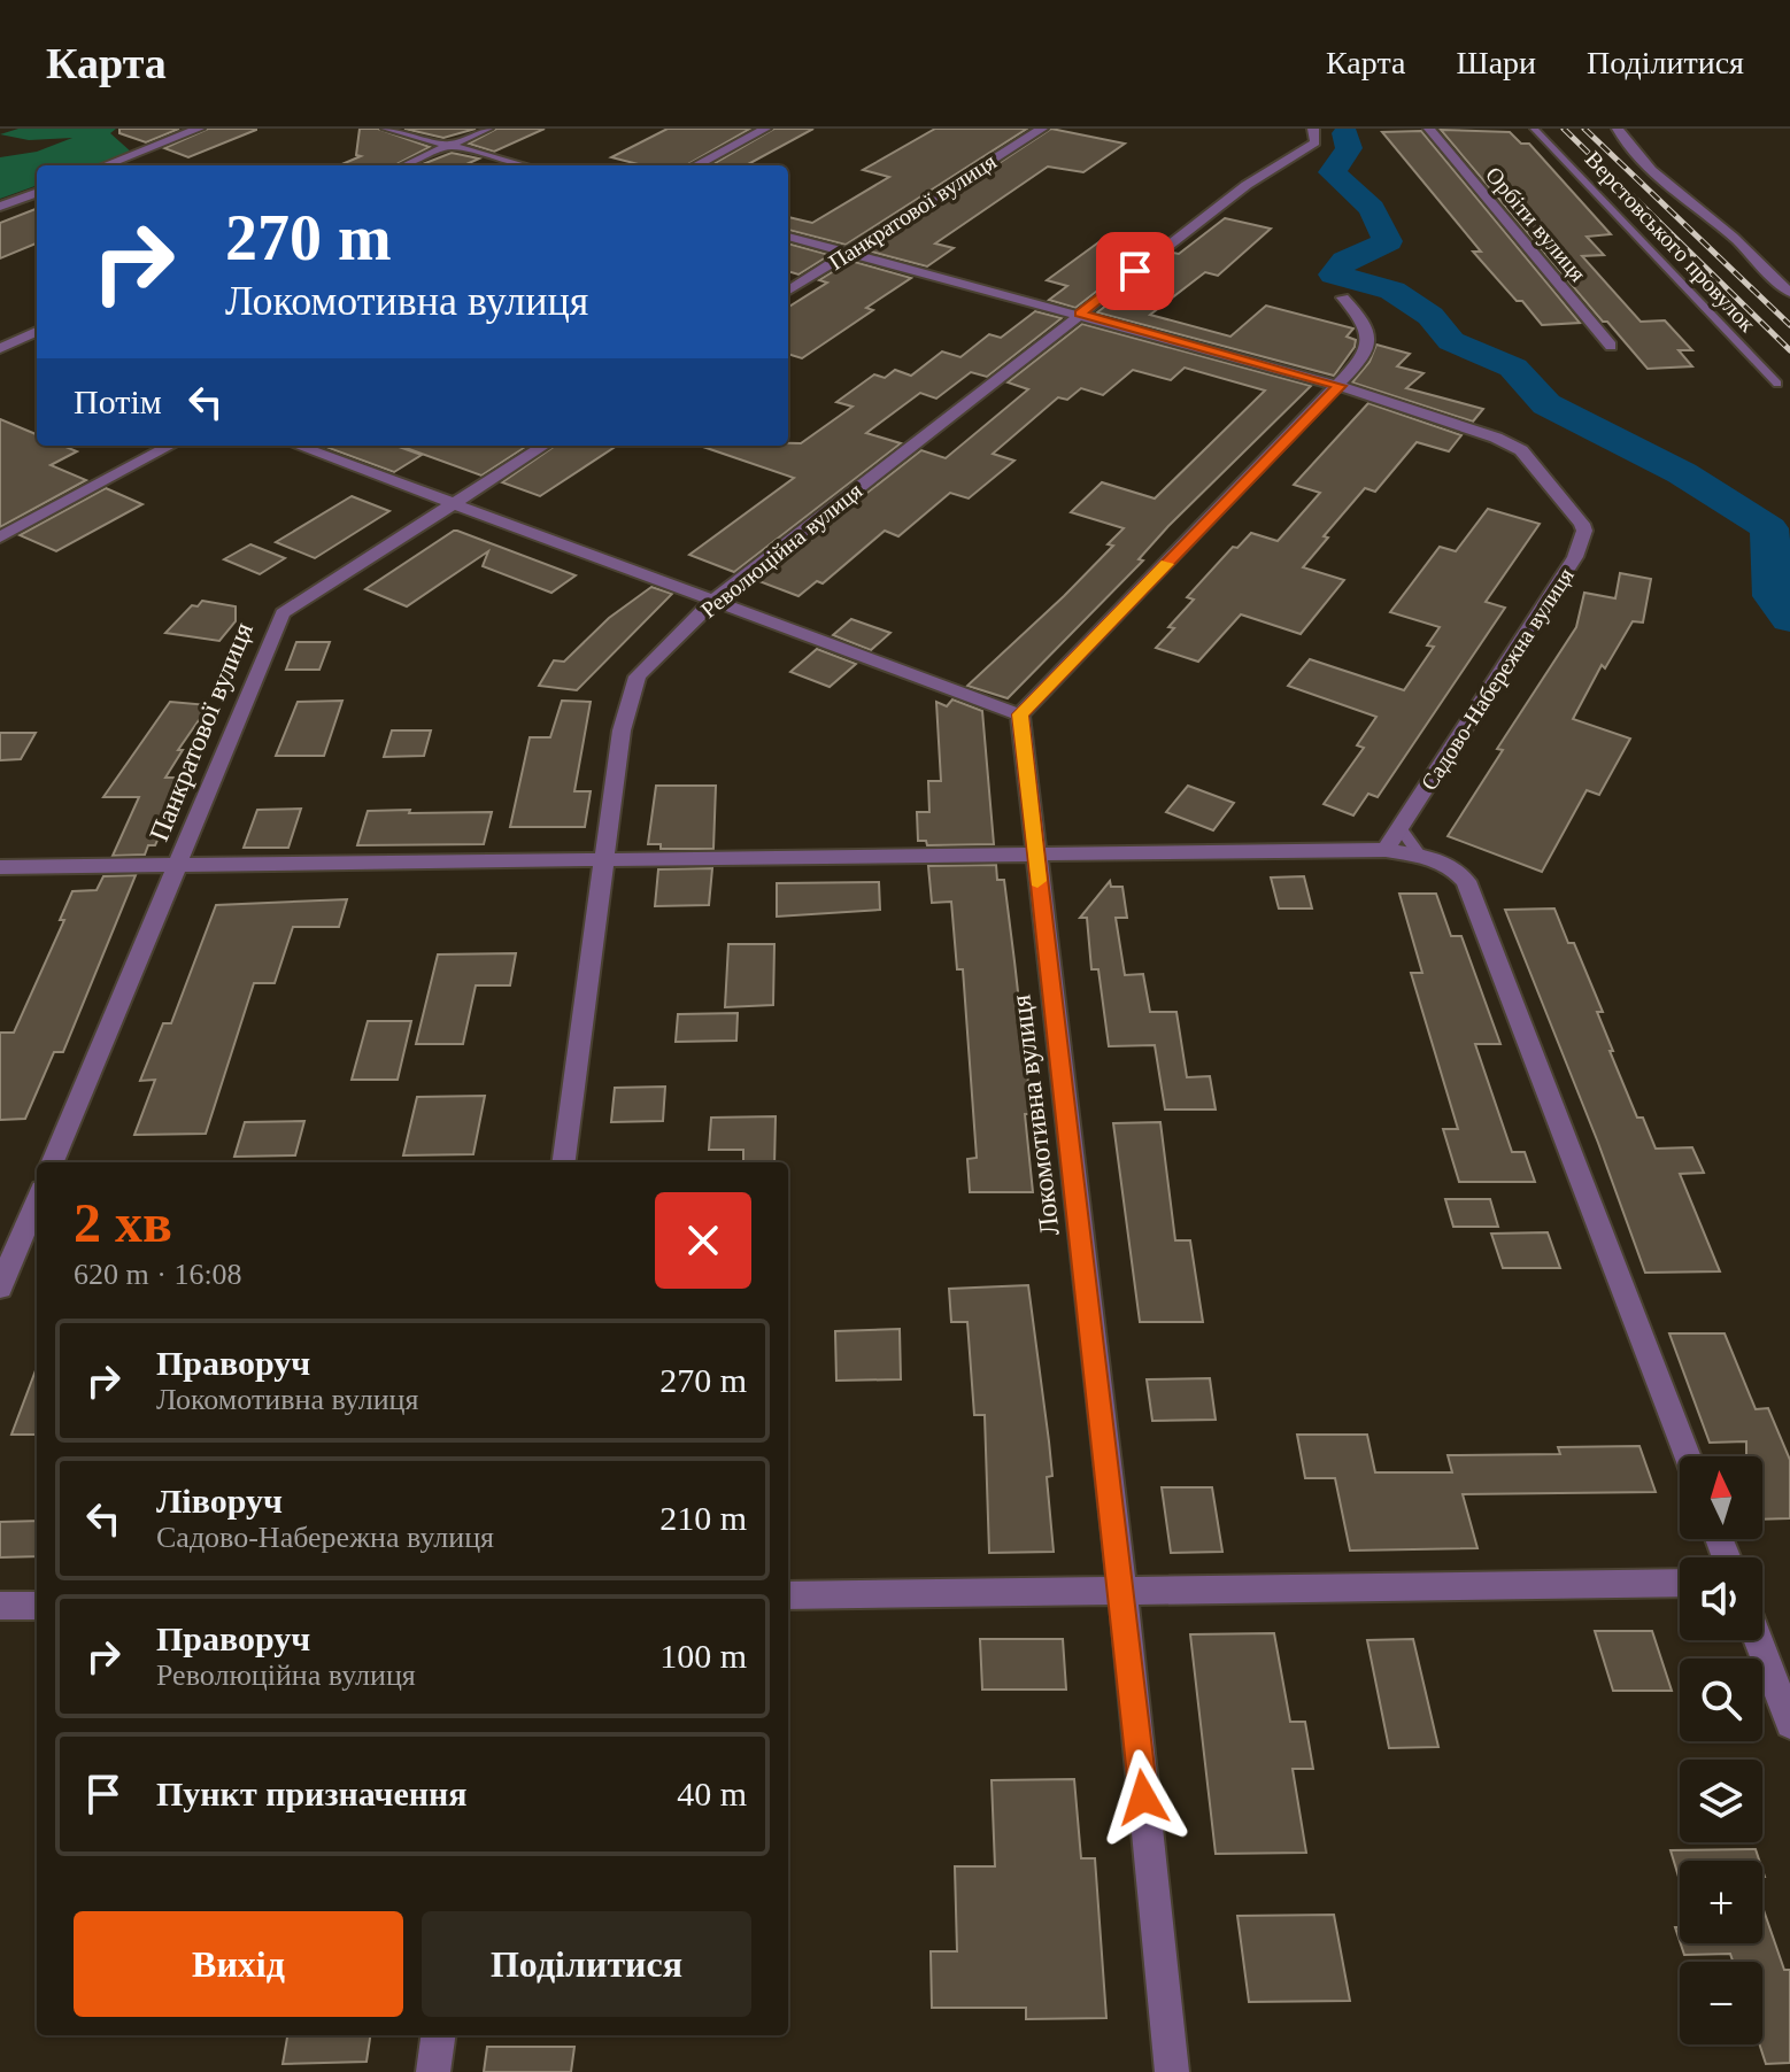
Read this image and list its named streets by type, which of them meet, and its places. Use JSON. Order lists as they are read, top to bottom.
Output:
{
  "streets": {
    "street": [
      "Панкратової вулиця",
      "Орбіти вулиця",
      "Верстовського провулок",
      "Революційна вулиця",
      "Садово-Набережна вулиця",
      "Локомотивна вулиця"
    ]
  },
  "crossings": [
    ["Панкратової вулиця", "Садово-Набережна вулиця"],
    ["Революційна вулиця", "Садово-Набережна вулиця"]
  ],
  "north": "top",
  "page": {
    "header": "Карта",
    "nav": ["Карта", "Шари", "Поділитися"],
    "turn": ["270 m", "Локомотивна вулиця"],
    "then": "Потім",
    "heading": ["2 хв", "620 m · 16:08"],
    "list": [
      {
        "name": "Праворуч",
        "note": "Локомотивна вулиця",
        "value": "270 m"
      },
      {
        "name": "Ліворуч",
        "note": "Садово-Набережна вулиця",
        "value": "210 m"
      },
      {
        "name": "Праворуч",
        "note": "Революційна вулиця",
        "value": "100 m"
      },
      {
        "name": "Пункт призначення",
        "value": "40 m"
      }
    ],
    "map_buttons": ["+", "−"],
    "buttons": ["Вихід", "Поділитися"]
  }
}
